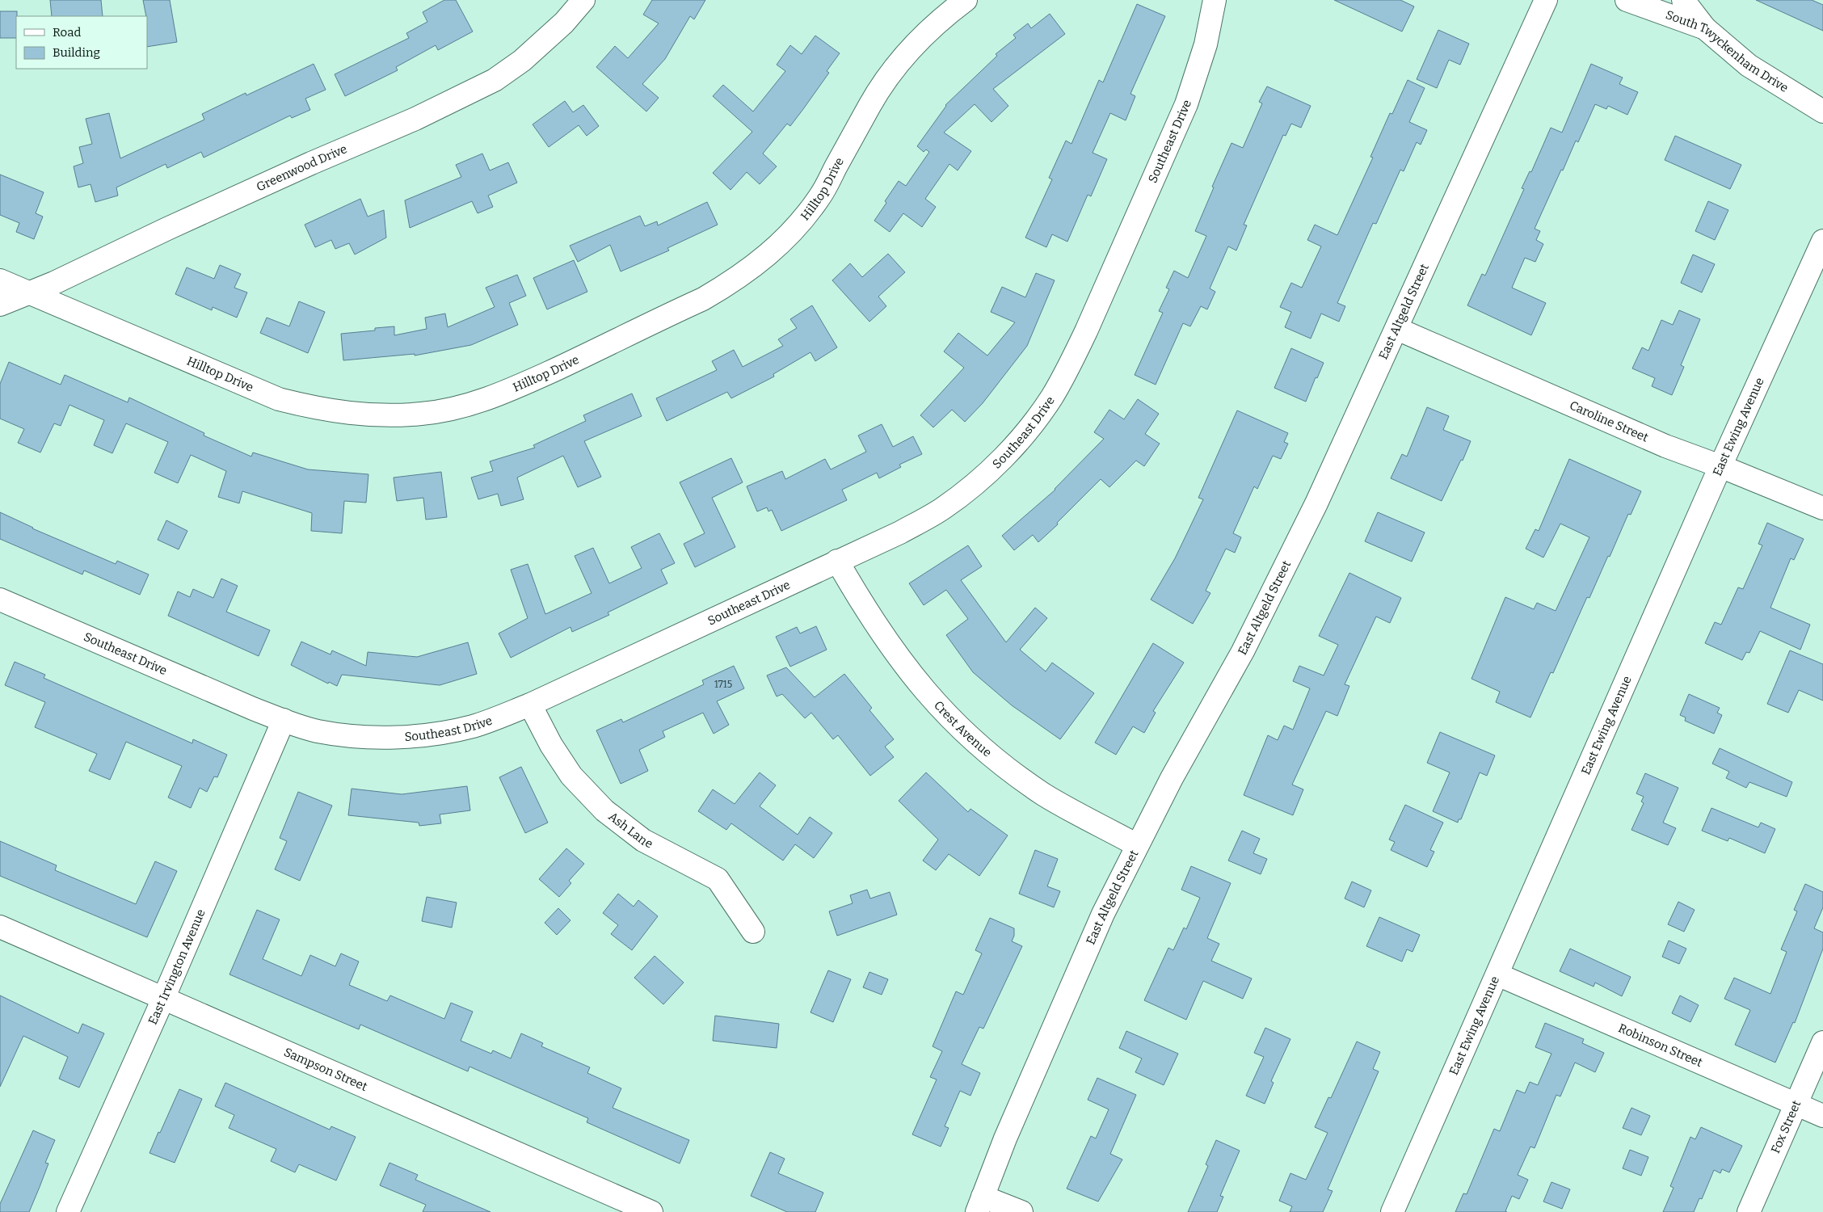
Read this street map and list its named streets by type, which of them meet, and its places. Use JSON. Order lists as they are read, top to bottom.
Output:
{
  "streets": {
    "street": [
      "South Twyckenham Drive",
      "Southeast Drive",
      "Greenwood Drive",
      "Hilltop Drive",
      "East Altgeld Street",
      "Caroline Street",
      "East Ewing Avenue",
      "Crest Avenue",
      "Ash Lane",
      "East Irvington Avenue",
      "Robinson Street",
      "Sampson Street",
      "Fox Street"
    ]
  },
  "crossings": [
    ["Southeast Drive", "Crest Avenue"],
    ["Southeast Drive", "Ash Lane"],
    ["Southeast Drive", "East Irvington Avenue"],
    ["Greenwood Drive", "Hilltop Drive"],
    ["East Altgeld Street", "Caroline Street"],
    ["East Altgeld Street", "Crest Avenue"],
    ["Caroline Street", "East Ewing Avenue"],
    ["East Ewing Avenue", "Robinson Street"],
    ["East Irvington Avenue", "Sampson Street"],
    ["Robinson Street", "Fox Street"]
  ],
  "house_numbers": ["1715"],
  "legend": ["Road", "Building"]
}
